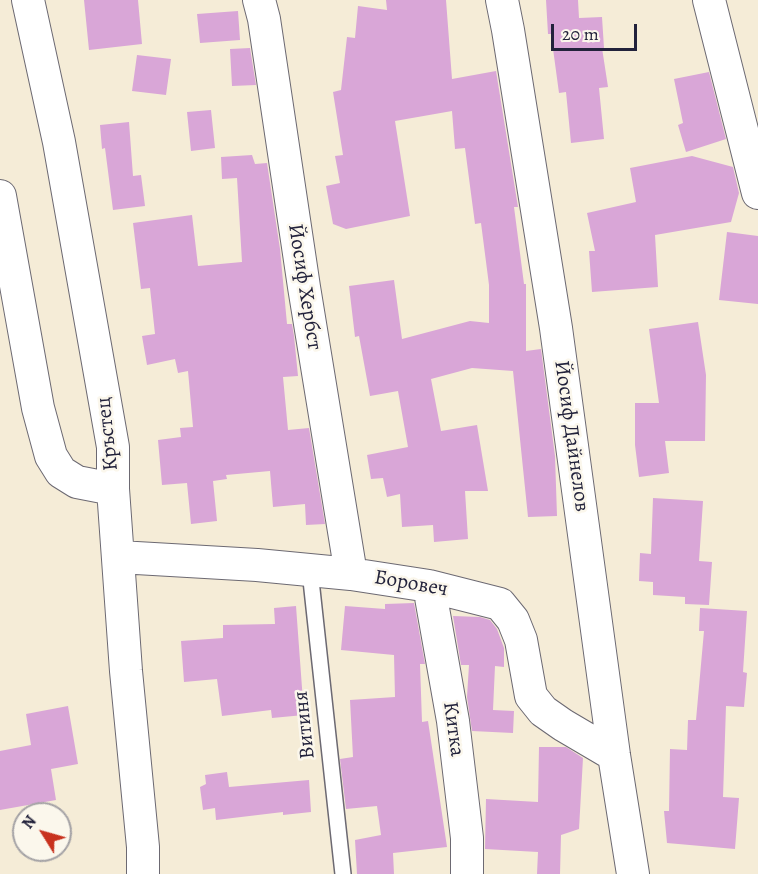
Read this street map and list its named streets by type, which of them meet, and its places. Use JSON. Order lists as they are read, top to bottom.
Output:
{
  "streets": {
    "street": [
      "Йосиф Хербст",
      "Кръстец",
      "Йосиф Дайнелов",
      "Боровеч",
      "Китка"
    ],
    "lane": ["Витиня"]
  },
  "crossings": [
    ["Йосиф Хербст", "Боровеч"],
    ["Кръстец", "Боровеч"],
    ["Йосиф Дайнелов", "Боровеч"],
    ["Боровеч", "Витиня"],
    ["Боровеч", "Китка"]
  ],
  "scale_bar": "20 m",
  "north": "top left"
}
